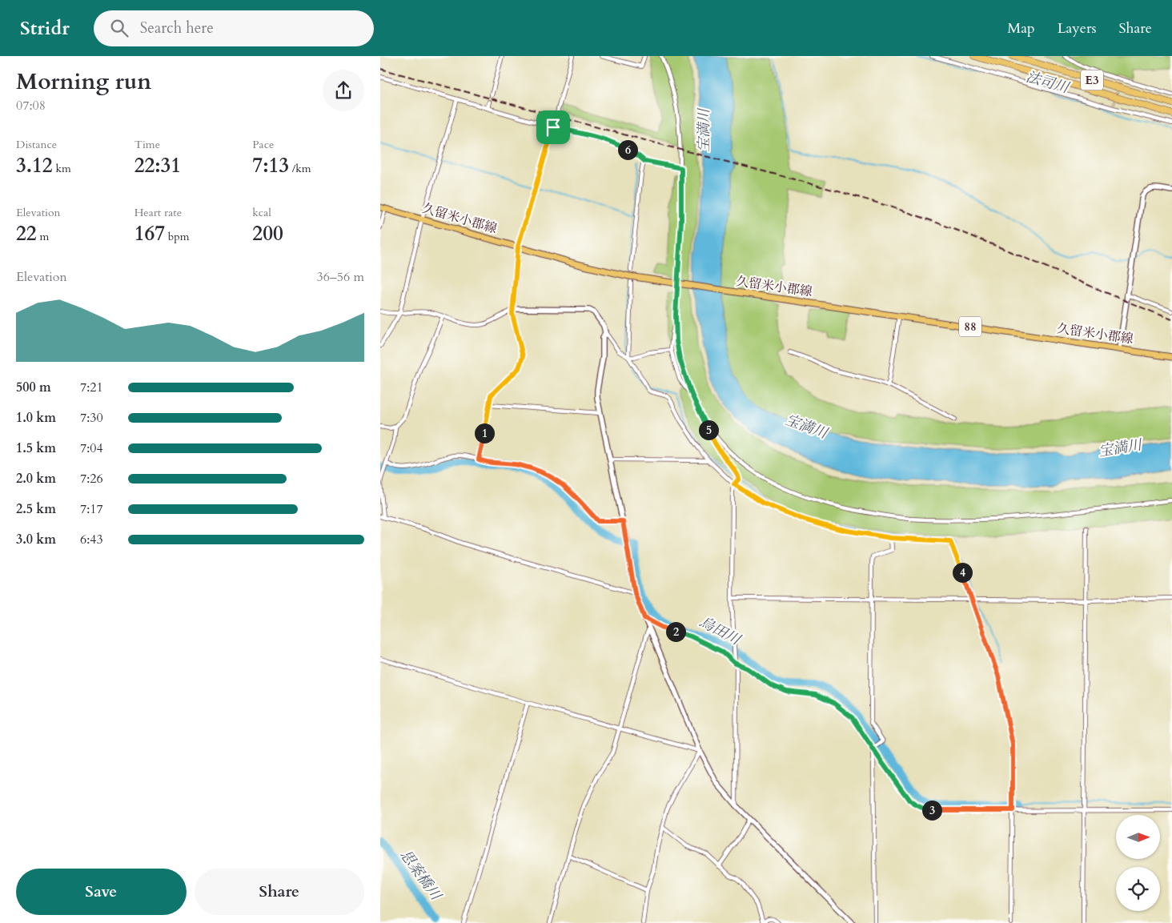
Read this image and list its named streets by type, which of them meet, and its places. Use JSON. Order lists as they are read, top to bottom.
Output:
{
  "streets": {
    "highway": ["E3"],
    "main road": ["久留米小郡線", "88"]
  },
  "water": [
    "法司川",
    "宝満川",
    "烏田川",
    "思案橋川"
  ],
  "north": "right",
  "page": {
    "header": "Stridr",
    "search": "Search here",
    "nav": ["Map", "Layers", "Share"],
    "heading": ["Morning run", "07:08"],
    "stats": [
      ["Distance", "3.12 km"],
      ["Time", "22:31"],
      ["Pace", "7:13 /km"],
      ["Elevation", "22 m"],
      ["Heart rate", "167 bpm"],
      ["kcal", "200"]
    ],
    "pins": [
      "6",
      "5",
      "1",
      "4",
      "2",
      "3"
    ],
    "chart": ["Elevation", "36–56 m"],
    "list": [
      {
        "name": "500 m",
        "note": "7:21"
      },
      {
        "name": "1.0 km",
        "note": "7:30"
      },
      {
        "name": "1.5 km",
        "note": "7:04"
      },
      {
        "name": "2.0 km",
        "note": "7:26"
      },
      {
        "name": "2.5 km",
        "note": "7:17"
      },
      {
        "name": "3.0 km",
        "note": "6:43"
      }
    ],
    "buttons": ["Save", "Share"]
  }
}
